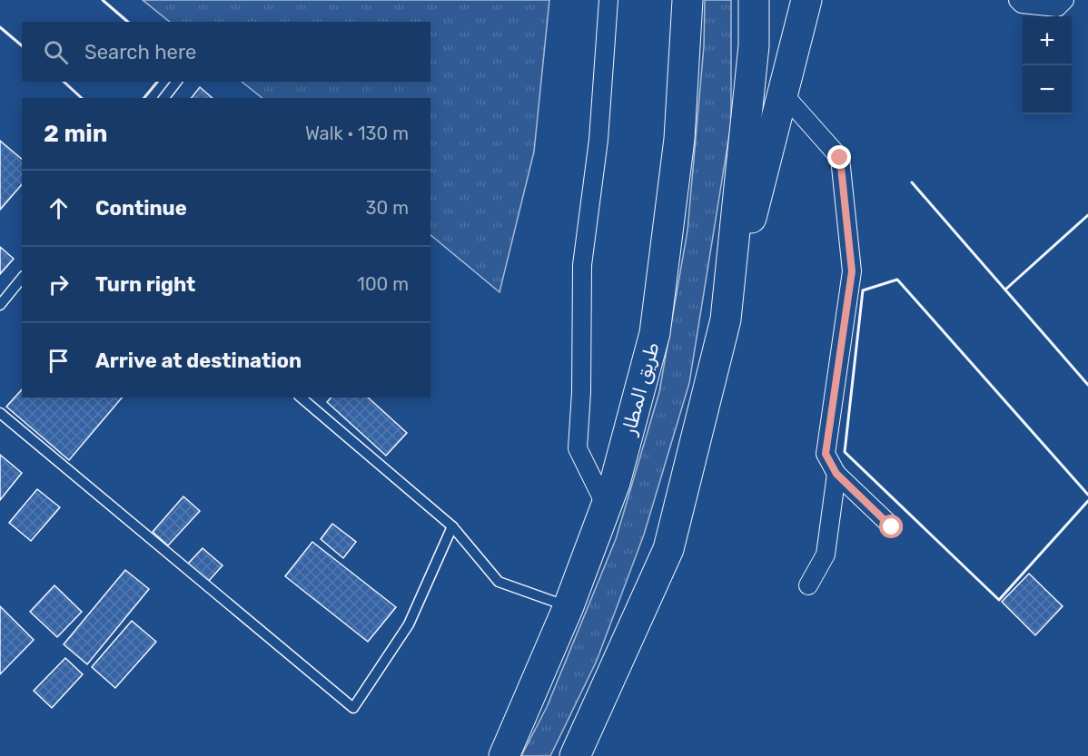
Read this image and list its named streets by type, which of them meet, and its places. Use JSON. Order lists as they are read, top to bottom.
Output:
{
  "streets": {
    "highway": ["طريق المطار"]
  },
  "page": {
    "map_buttons": ["+", "−"],
    "search": "Search here",
    "heading": ["2 min", "Walk · 130 m"],
    "list": [
      ["Continue", "30 m"],
      ["Turn right", "100 m"],
      "Arrive at destination"
    ]
  }
}
